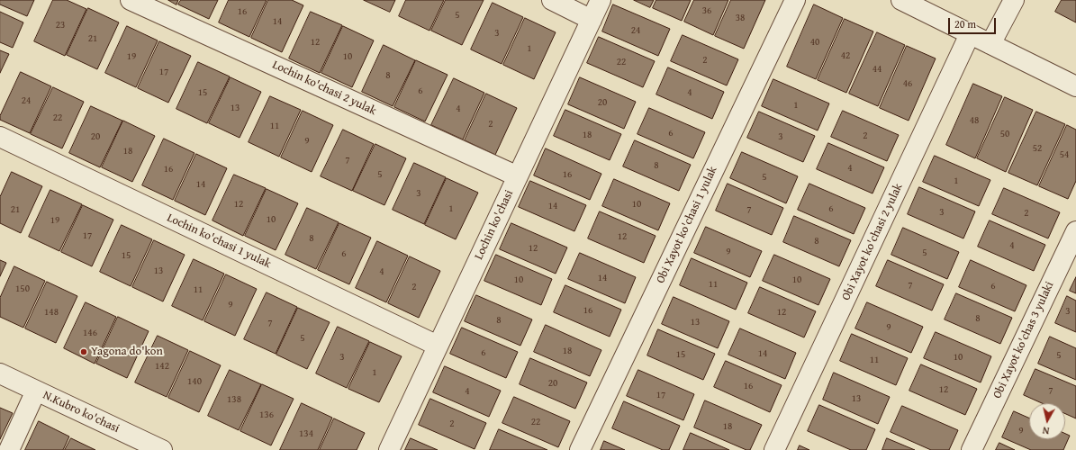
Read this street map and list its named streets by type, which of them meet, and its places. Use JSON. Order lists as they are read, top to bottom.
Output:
{
  "streets": {
    "street": [
      "Lochin ko'chasi 2 yulak",
      "Lochin ko'chasi",
      "Obi Xayot ko'chasi 1 yulak",
      "Lochin ko'chasi 1 yulak",
      "Obi Xayot ko'chasi 2 yulak",
      "Obi Xayot ko'chas 3 yulaki",
      "N.Kubro ko'chasi"
    ]
  },
  "crossings": [
    ["Lochin ko'chasi 2 yulak", "Lochin ko'chasi"],
    ["Lochin ko'chasi", "Lochin ko'chasi 1 yulak"]
  ],
  "places": ["Yagona do'kon"],
  "house_numbers": [
    "36",
    "16",
    "5",
    "38",
    "14",
    "23",
    "24",
    "3",
    "21",
    "12",
    "40",
    "1",
    "42",
    "19",
    "10",
    "2",
    "22",
    "44",
    "17",
    "8",
    "46",
    "6",
    "15",
    "4",
    "24",
    "20",
    "1",
    "13",
    "4",
    "22",
    "48",
    "2",
    "11",
    "6",
    "50",
    "18",
    "2",
    "20",
    "3",
    "9",
    "52",
    "18",
    "54",
    "7",
    "8",
    "4",
    "16",
    "5",
    "16",
    "5",
    "1",
    "14",
    "3",
    "12",
    "10",
    "14",
    "1",
    "6",
    "21",
    "7",
    "3",
    "2",
    "10",
    "19",
    "17",
    "12",
    "8",
    "8",
    "4",
    "12",
    "9",
    "5",
    "6",
    "15",
    "13",
    "4",
    "14",
    "10",
    "10",
    "11",
    "7",
    "6",
    "2",
    "150",
    "11",
    "9",
    "16",
    "3",
    "148",
    "12",
    "8",
    "8",
    "13",
    "7",
    "9",
    "146",
    "5",
    "18",
    "6",
    "14",
    "15",
    "5",
    "3",
    "10",
    "11",
    "142",
    "1",
    "140",
    "20",
    "16",
    "12",
    "7",
    "4",
    "17",
    "13",
    "138",
    "136",
    "22",
    "2",
    "18",
    "9",
    "134"
  ],
  "scale_bar": "20 m",
  "north": "bottom"
}
